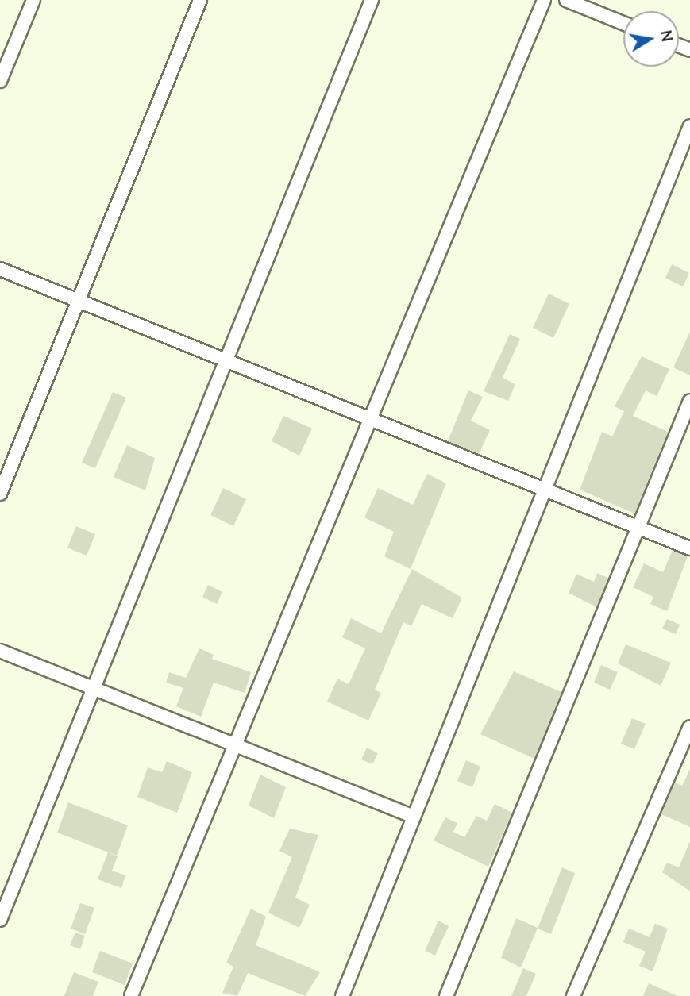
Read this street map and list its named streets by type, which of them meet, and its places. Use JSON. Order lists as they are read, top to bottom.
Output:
{
  "north": "right"
}
